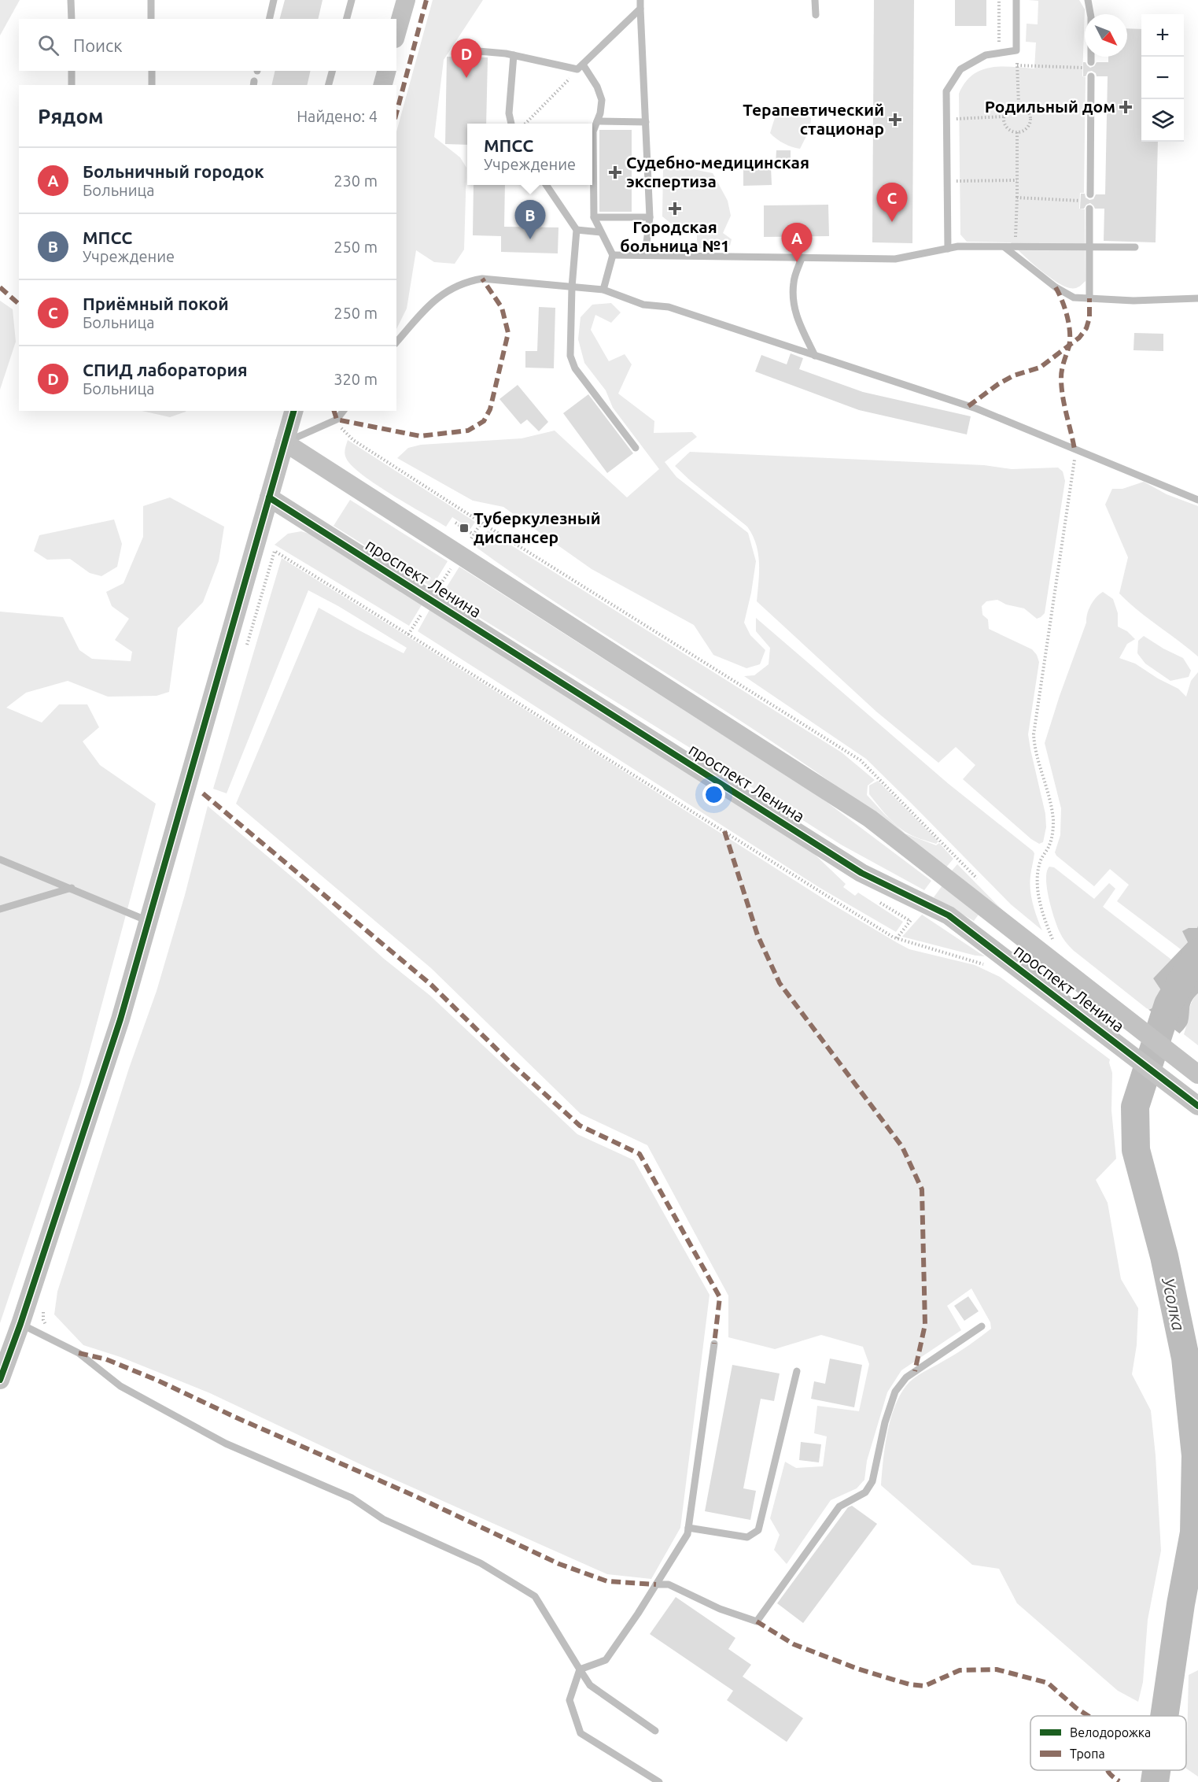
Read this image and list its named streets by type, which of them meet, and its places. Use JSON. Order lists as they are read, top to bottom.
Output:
{
  "streets": {
    "street": ["проспект Ленина"]
  },
  "water": ["Усолка"],
  "places": {
    "health": [
      "Родильный дом",
      "Терапевтический стационар",
      "Судебно-медицинская экспертиза",
      "Городская больница №1"
    ],
    "transit": ["Туберкулезный диспансер"]
  },
  "legend": ["Велодорожка", "Тропа"],
  "north": "bottom right",
  "page": {
    "map_buttons": ["+", "−"],
    "search": "Поиск",
    "pins": [
      "D",
      "C",
      "B",
      "A"
    ],
    "heading": ["Рядом", "Найдено: 4"],
    "popup": ["МПСС", "Учреждение"],
    "list": [
      {
        "mark": "A",
        "name": "Больничный городок",
        "note": "Больница",
        "value": "230 m"
      },
      {
        "mark": "B",
        "name": "МПСС",
        "note": "Учреждение",
        "value": "250 m"
      },
      {
        "mark": "C",
        "name": "Приёмный покой",
        "note": "Больница",
        "value": "250 m"
      },
      {
        "mark": "D",
        "name": "СПИД лаборатория",
        "note": "Больница",
        "value": "320 m"
      }
    ]
  }
}
